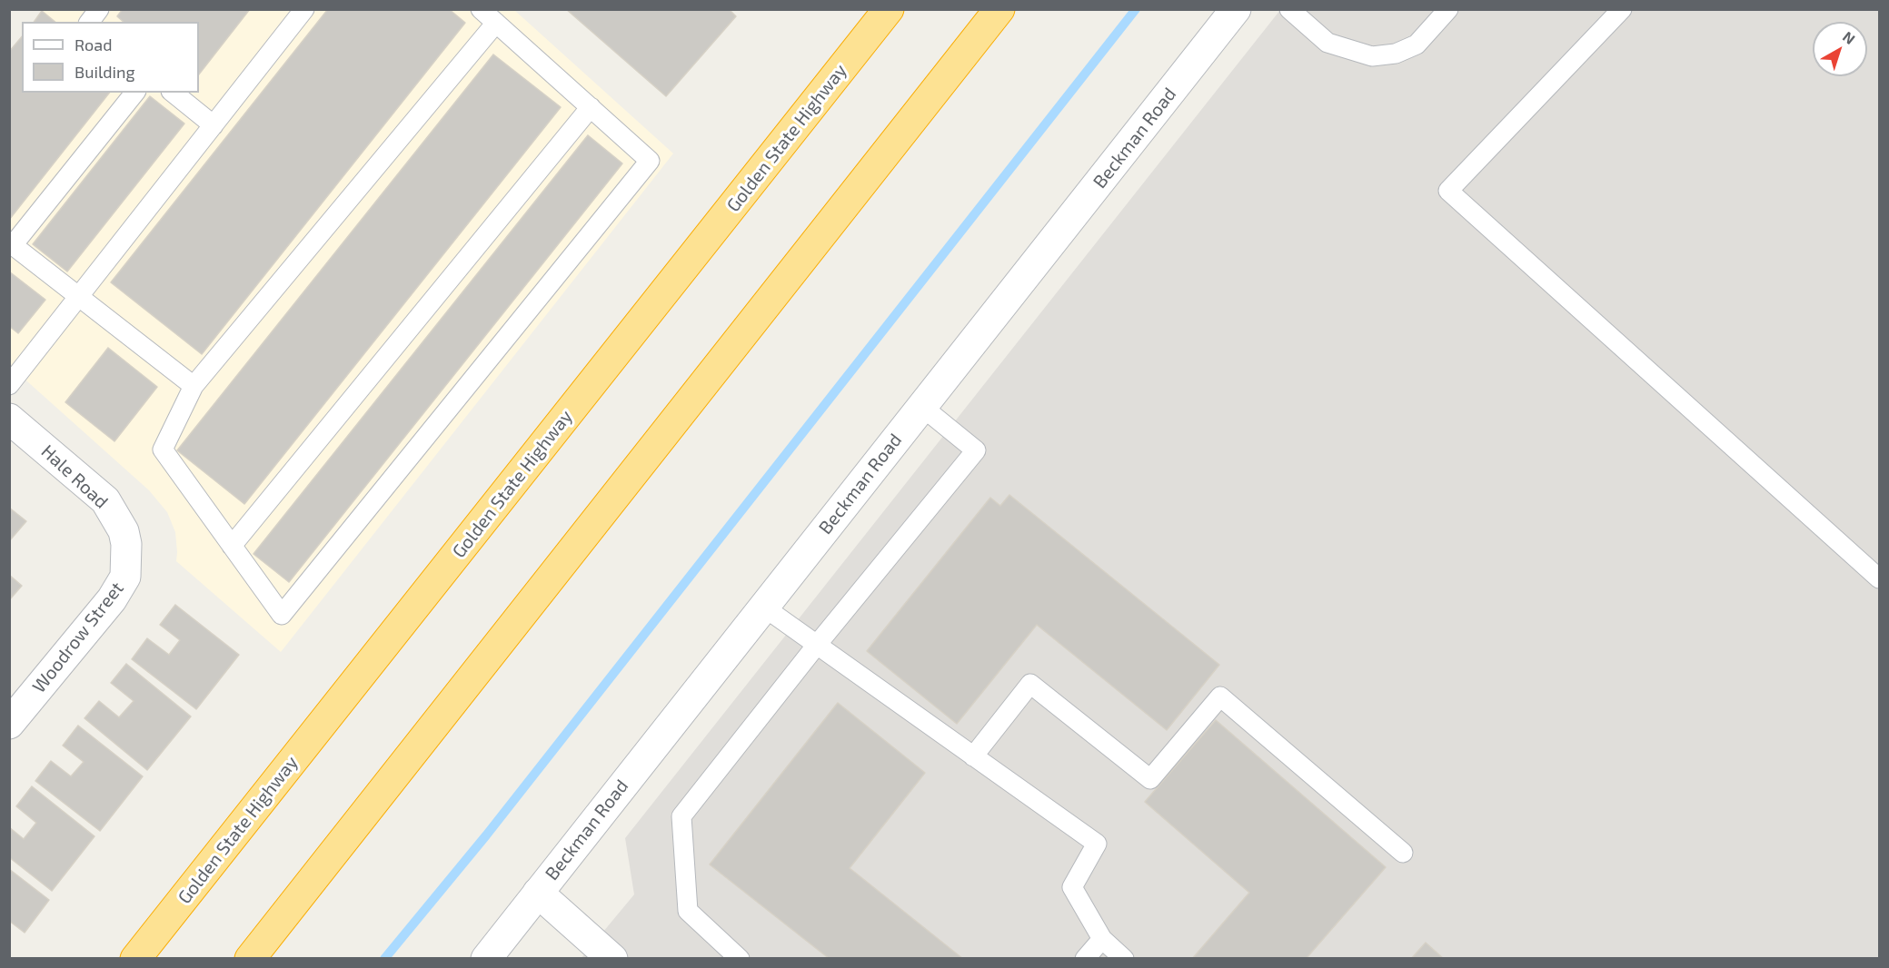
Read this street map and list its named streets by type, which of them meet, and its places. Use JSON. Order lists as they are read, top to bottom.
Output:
{
  "streets": {
    "highway": ["Golden State Highway"],
    "street": ["Beckman Road", "Hale Road", "Woodrow Street"]
  },
  "crossings": [
    ["Hale Road", "Woodrow Street"]
  ],
  "legend": ["Road", "Building"],
  "north": "top right"
}
